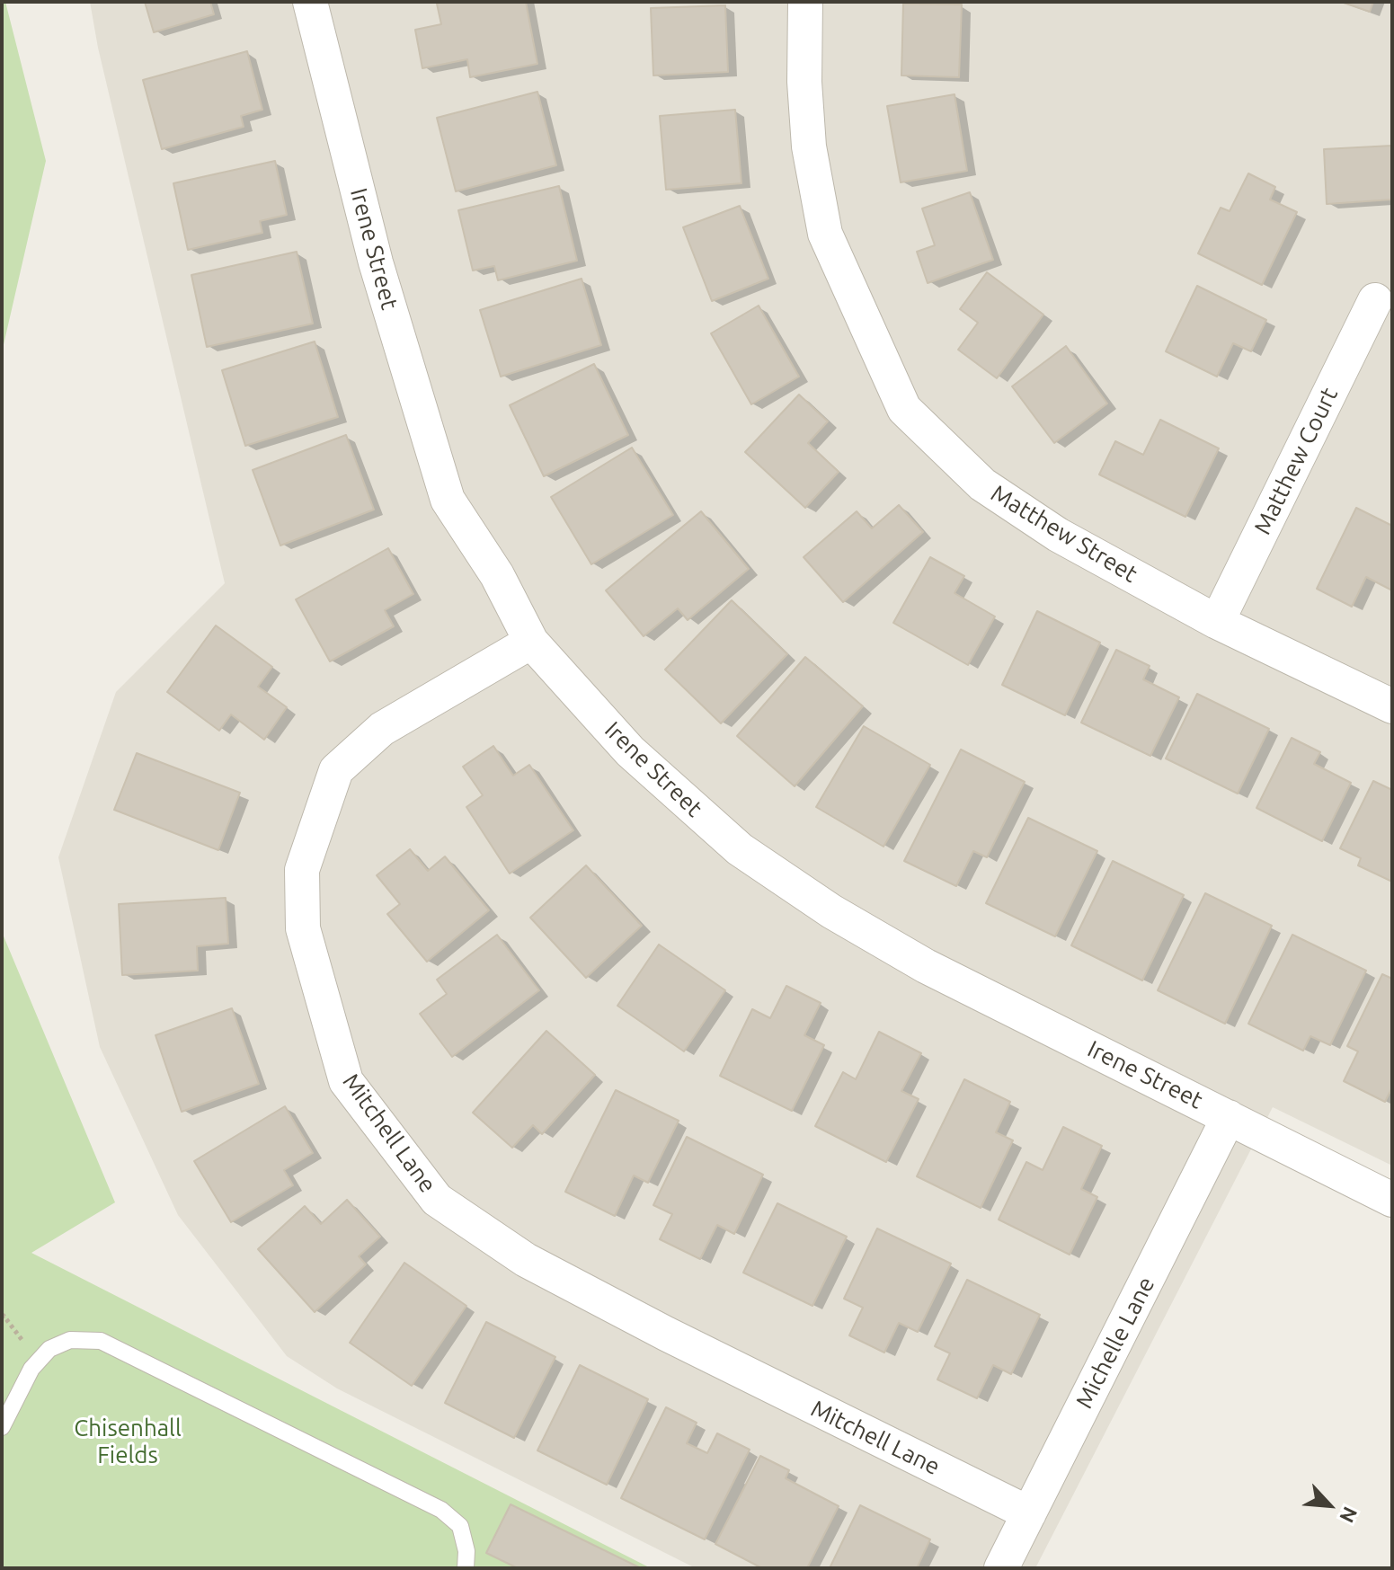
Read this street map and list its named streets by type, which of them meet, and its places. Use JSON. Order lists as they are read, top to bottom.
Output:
{
  "streets": {
    "street": [
      "Irene Street",
      "Matthew Court",
      "Matthew Street",
      "Mitchell Lane",
      "Michelle Lane"
    ]
  },
  "crossings": [
    ["Irene Street", "Mitchell Lane"],
    ["Irene Street", "Michelle Lane"],
    ["Matthew Court", "Matthew Street"],
    ["Mitchell Lane", "Michelle Lane"]
  ],
  "parks": ["Chisenhall Fields"],
  "north": "bottom right"
}
